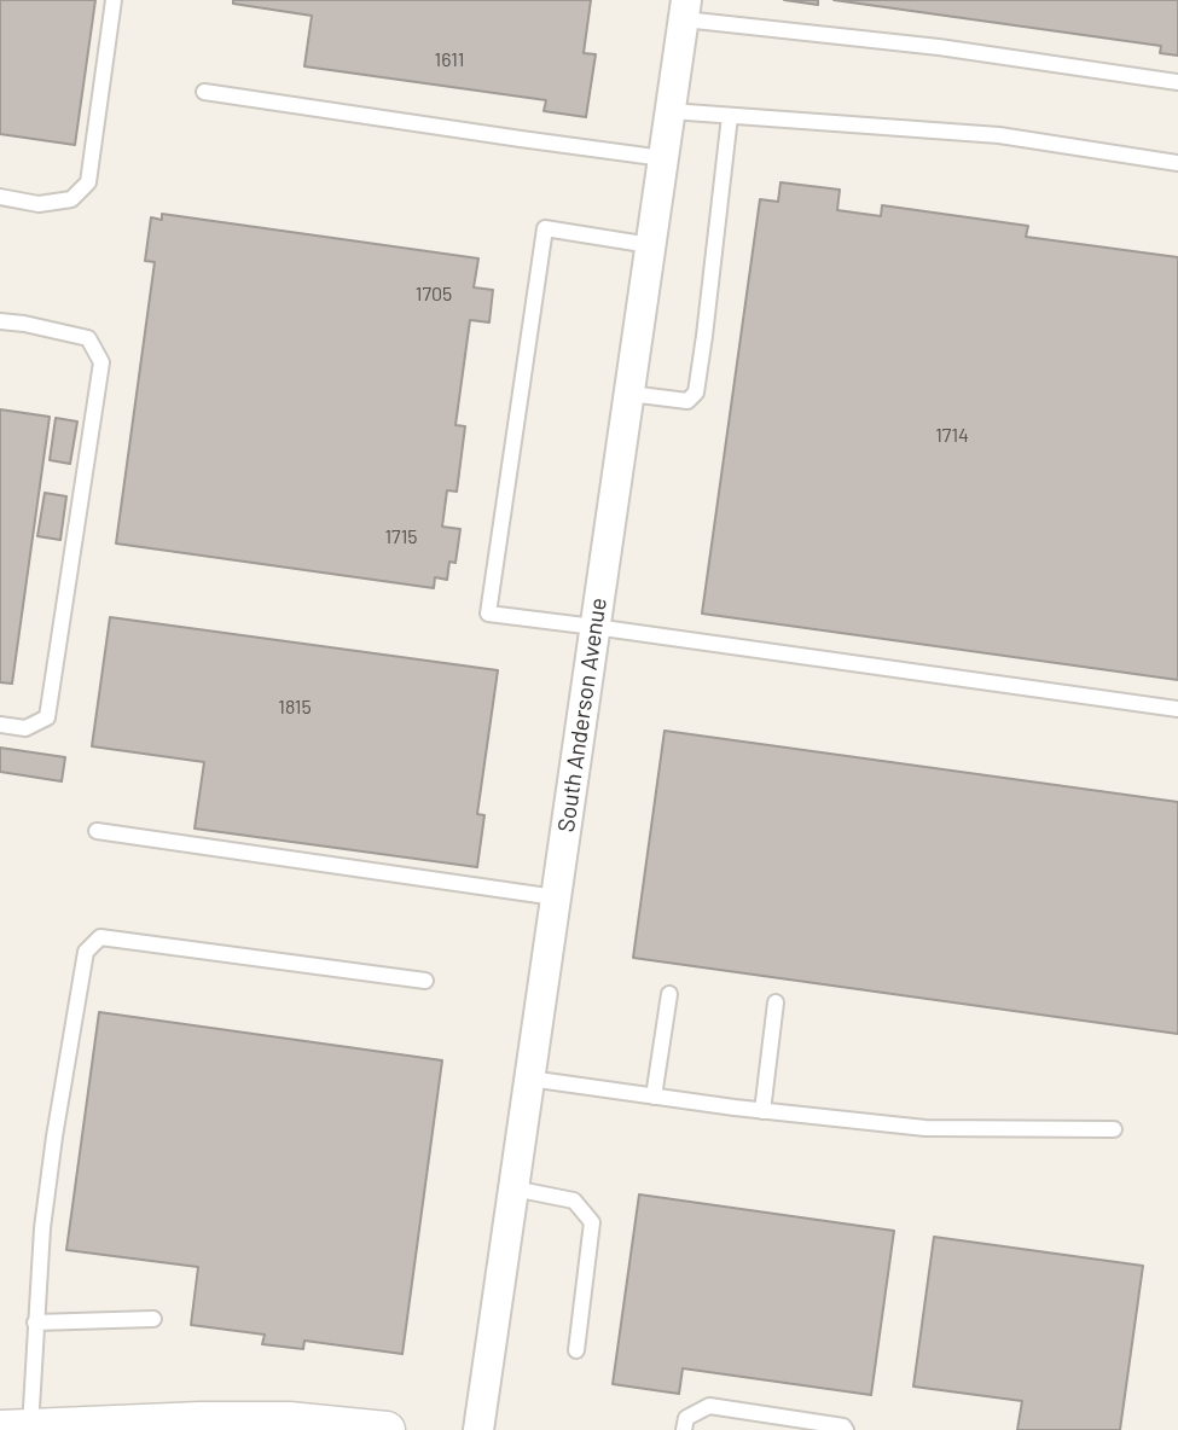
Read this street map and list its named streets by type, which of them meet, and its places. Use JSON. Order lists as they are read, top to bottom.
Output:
{
  "streets": {
    "street": ["South Anderson Avenue"]
  },
  "house_numbers": [
    "1611",
    "1705",
    "1714",
    "1715",
    "1815"
  ]
}
